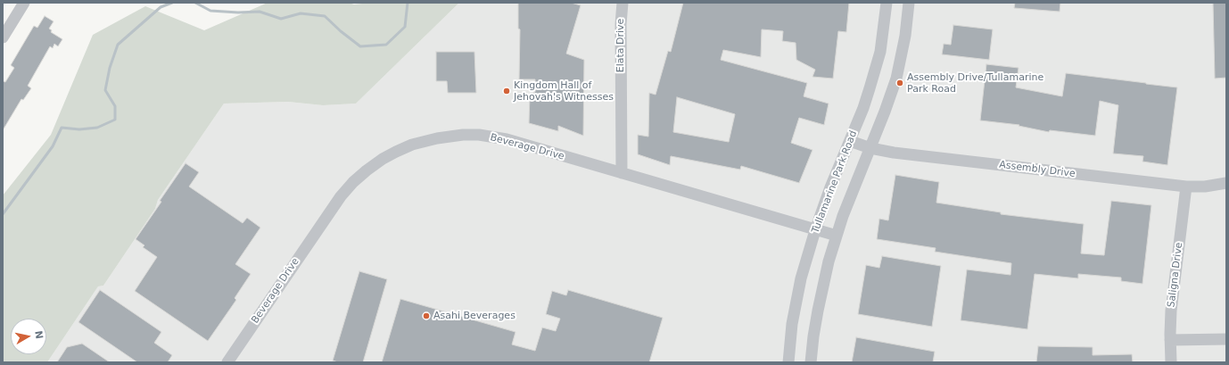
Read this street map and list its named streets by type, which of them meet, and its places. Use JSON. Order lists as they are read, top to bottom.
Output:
{
  "streets": {
    "street": [
      "Elata Drive",
      "Beverage Drive",
      "Assembly Drive",
      "Tullamarine Park Road",
      "Saligna Drive"
    ]
  },
  "crossings": [
    ["Elata Drive", "Beverage Drive"],
    ["Beverage Drive", "Tullamarine Park Road"],
    ["Assembly Drive", "Tullamarine Park Road"],
    ["Assembly Drive", "Saligna Drive"]
  ],
  "places": ["Assembly Drive/Tullamarine Park Road", "Kingdom Hall of Jehovah's Witnesses", "Asahi Beverages"],
  "north": "right"
}
